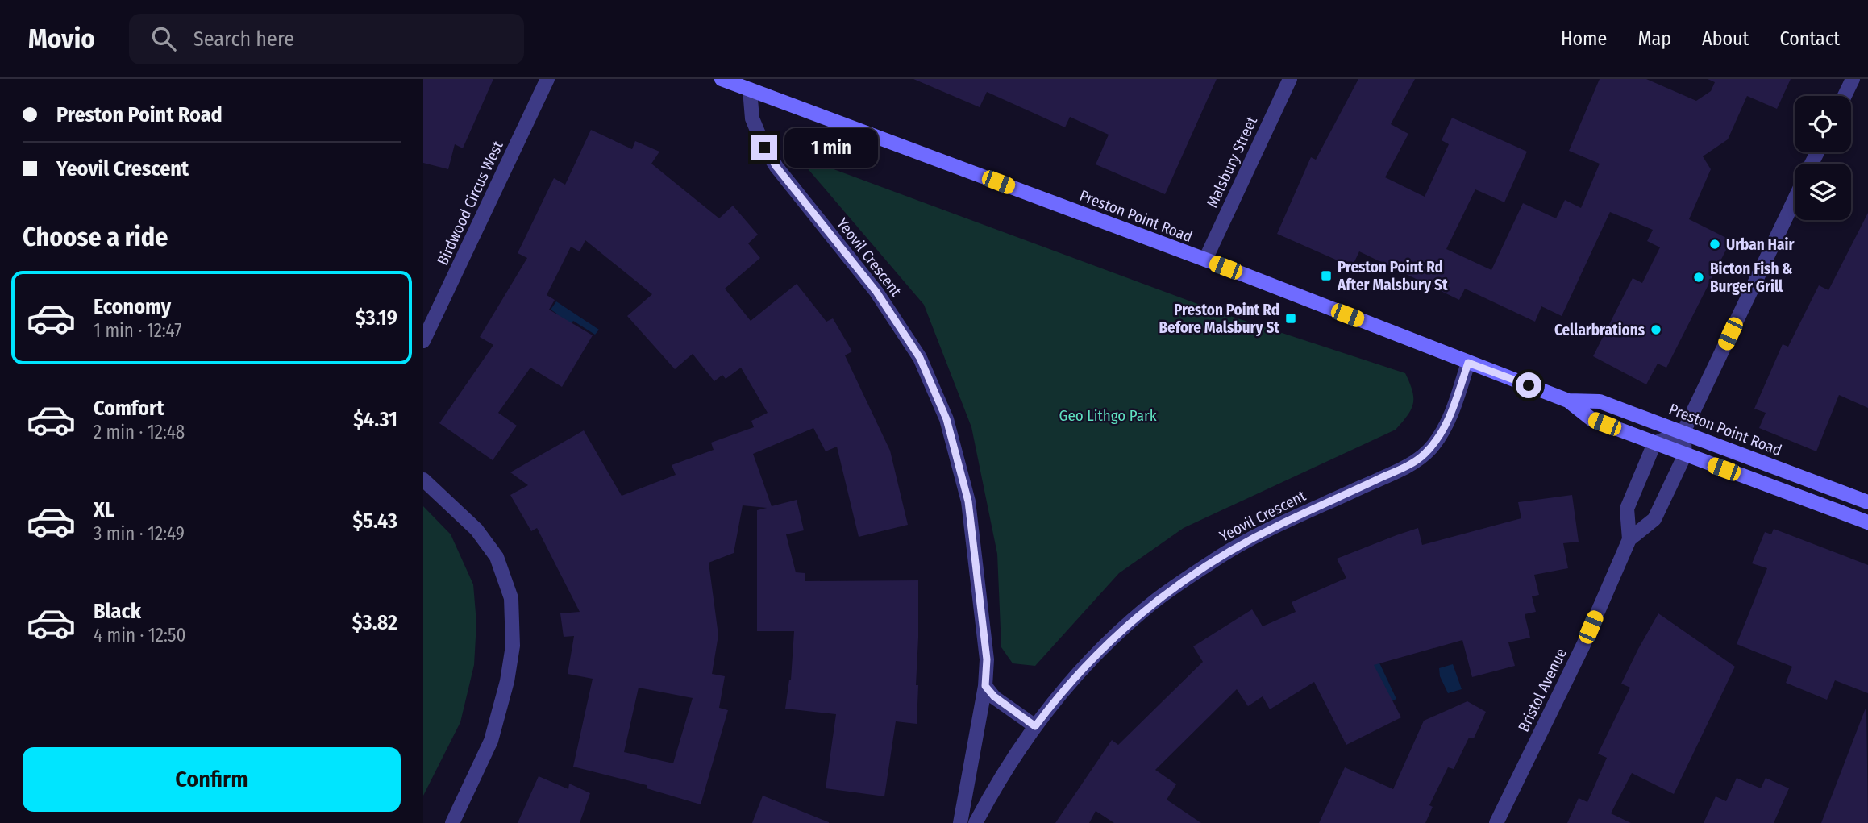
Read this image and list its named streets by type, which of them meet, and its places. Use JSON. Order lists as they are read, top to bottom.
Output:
{
  "streets": {
    "main road": ["Preston Point Road"],
    "street": [
      "Malsbury Street",
      "Birdwood Circus West",
      "Yeovil Crescent",
      "Bristol Avenue"
    ]
  },
  "crossings": [
    ["Malsbury Street", "Preston Point Road"],
    ["Preston Point Road", "Yeovil Crescent"],
    ["Preston Point Road", "Bristol Avenue"]
  ],
  "parks": ["Geo Lithgo Park"],
  "places": {
    "other": ["Urban Hair", "Bicton Fish & Burger Grill", "Cellarbrations"],
    "transit": ["Preston Point Rd After Malsbury St", "Preston Point Rd Before Malsbury St"]
  },
  "page": {
    "header": "Movio",
    "search": "Search here",
    "nav": [
      "Home",
      "Map",
      "About",
      "Contact"
    ],
    "banner": ["Preston Point Road", "Yeovil Crescent"],
    "bubble": "1 min",
    "heading": "Choose a ride",
    "list": [
      {
        "name": "Economy",
        "note": "1 min · 12:47",
        "value": "$3.19"
      },
      {
        "name": "Comfort",
        "note": "2 min · 12:48",
        "value": "$4.31"
      },
      {
        "name": "XL",
        "note": "3 min · 12:49",
        "value": "$5.43"
      },
      {
        "name": "Black",
        "note": "4 min · 12:50",
        "value": "$3.82"
      }
    ],
    "buttons": "Confirm"
  }
}
